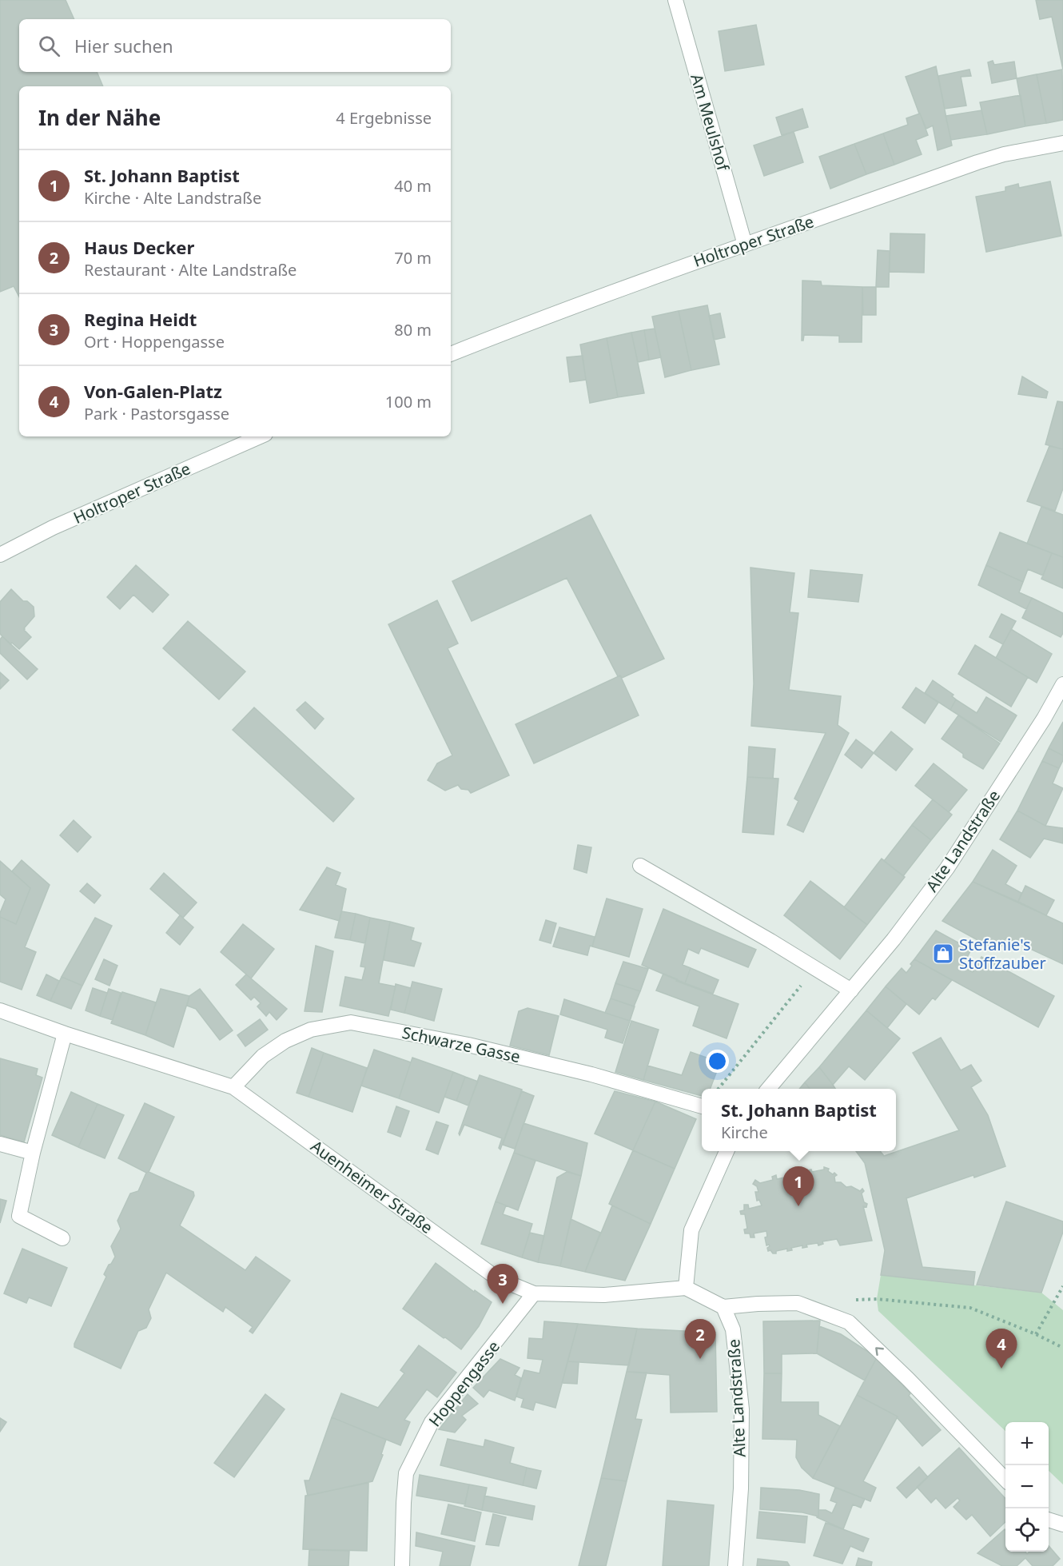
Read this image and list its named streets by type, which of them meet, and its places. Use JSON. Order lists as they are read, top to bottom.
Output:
{
  "streets": {
    "street": [
      "Am Meulshof",
      "Holtroper Straße",
      "Alte Landstraße",
      "Schwarze Gasse",
      "Auenheimer Straße",
      "Hoppengasse"
    ]
  },
  "crossings": [
    ["Am Meulshof", "Holtroper Straße"],
    ["Schwarze Gasse", "Auenheimer Straße"],
    ["Auenheimer Straße", "Hoppengasse"]
  ],
  "places": {
    "shop": ["Stefanie's Stoffzauber"]
  },
  "page": {
    "search": "Hier suchen",
    "heading": ["In der Nähe", "4 Ergebnisse"],
    "list": [
      {
        "mark": "1",
        "name": "St. Johann Baptist",
        "note": "Kirche · Alte Landstraße",
        "value": "40 m"
      },
      {
        "mark": "2",
        "name": "Haus Decker",
        "note": "Restaurant · Alte Landstraße",
        "value": "70 m"
      },
      {
        "mark": "3",
        "name": "Regina Heidt",
        "note": "Ort · Hoppengasse",
        "value": "80 m"
      },
      {
        "mark": "4",
        "name": "Von-Galen-Platz",
        "note": "Park · Pastorsgasse",
        "value": "100 m"
      }
    ],
    "popup": ["St. Johann Baptist", "Kirche"],
    "pins": [
      "1",
      "3",
      "2",
      "4"
    ],
    "map_buttons": ["+", "−"]
  }
}
